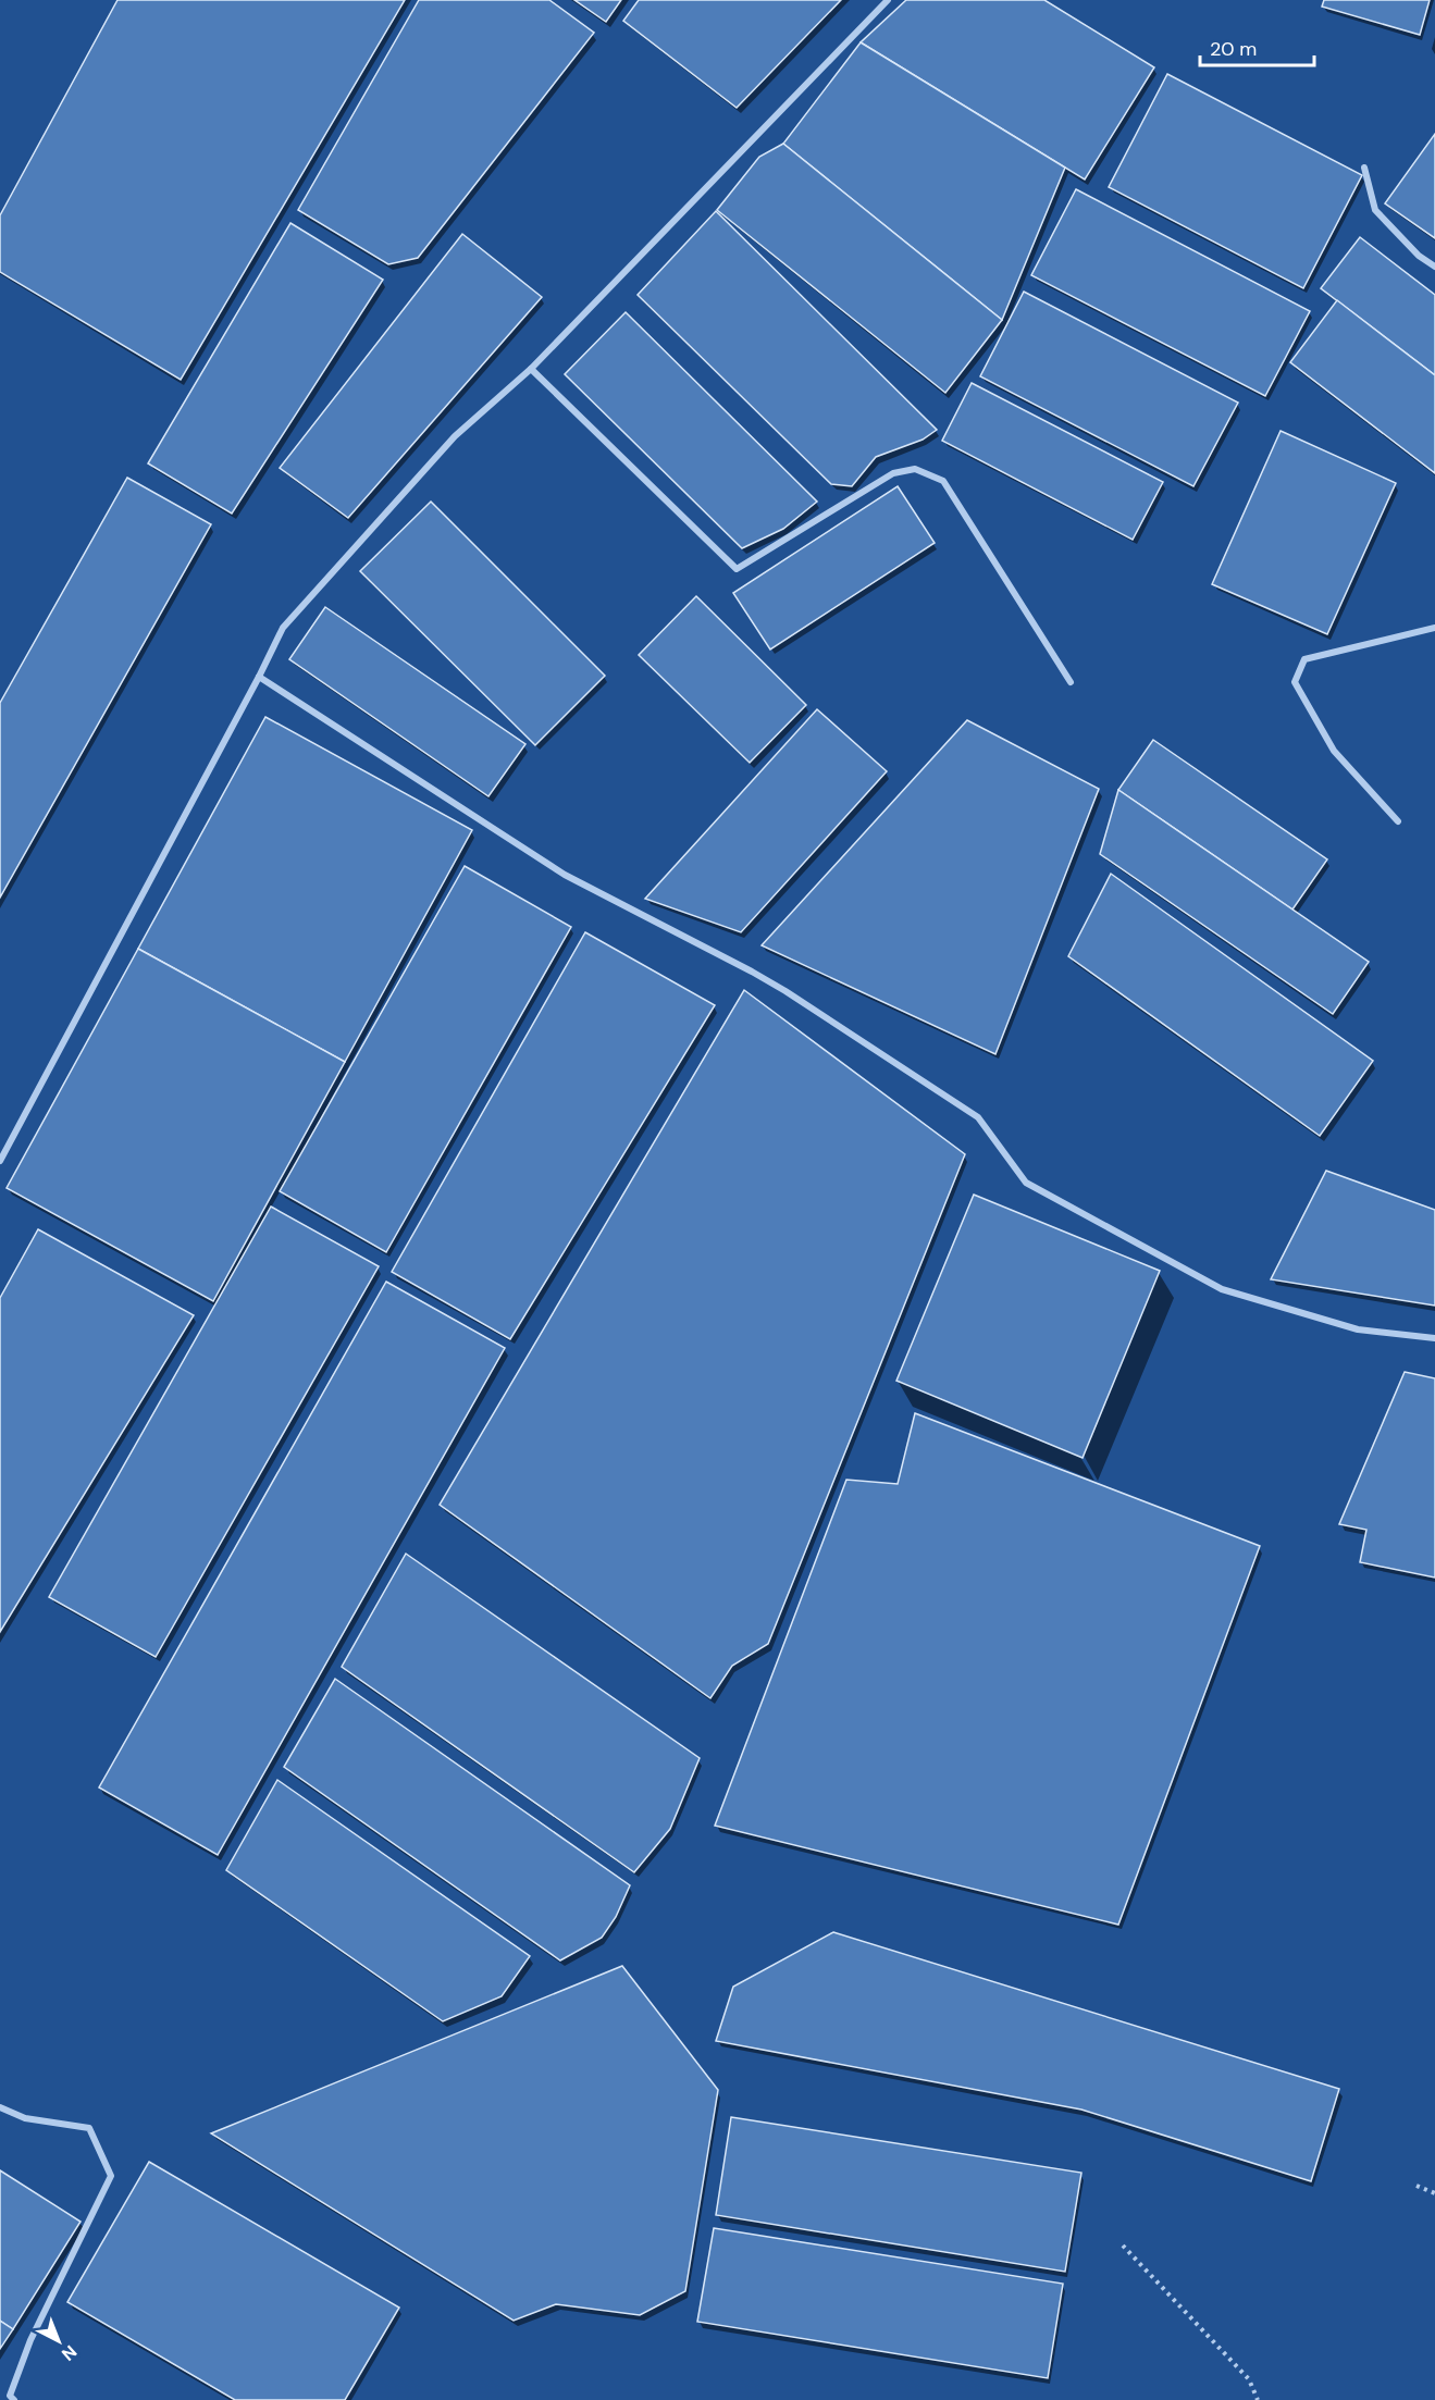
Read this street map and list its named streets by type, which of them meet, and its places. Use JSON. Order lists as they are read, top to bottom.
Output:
{
  "scale_bar": "20 m",
  "north": "bottom right"
}
